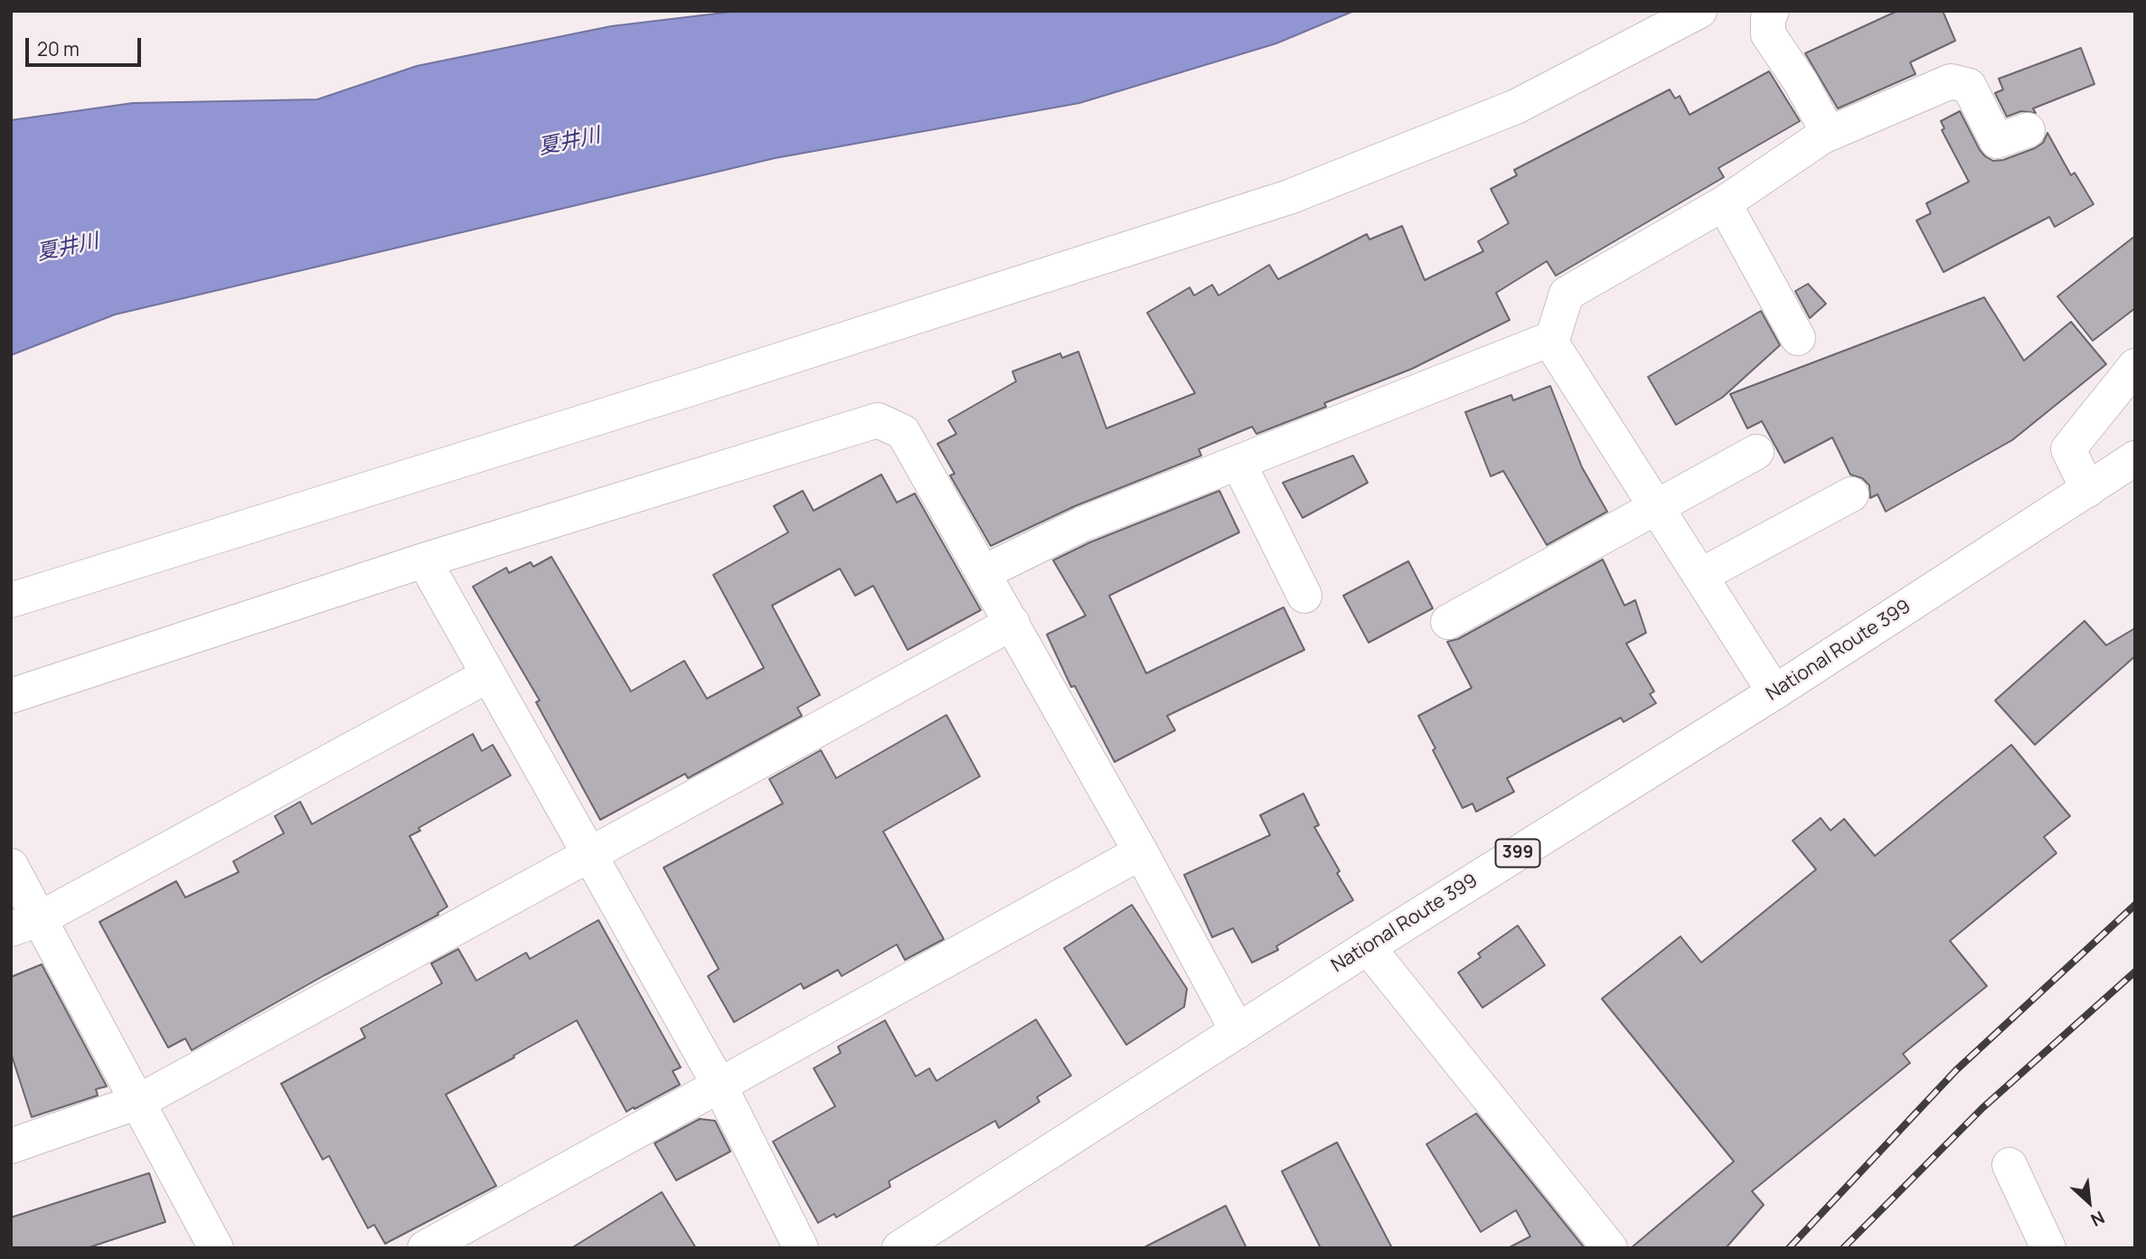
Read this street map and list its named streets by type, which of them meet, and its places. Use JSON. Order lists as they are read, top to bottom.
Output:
{
  "streets": {
    "main road": ["National Route 399", "399"]
  },
  "water": ["夏井川"],
  "scale_bar": "20 m",
  "north": "bottom right"
}
